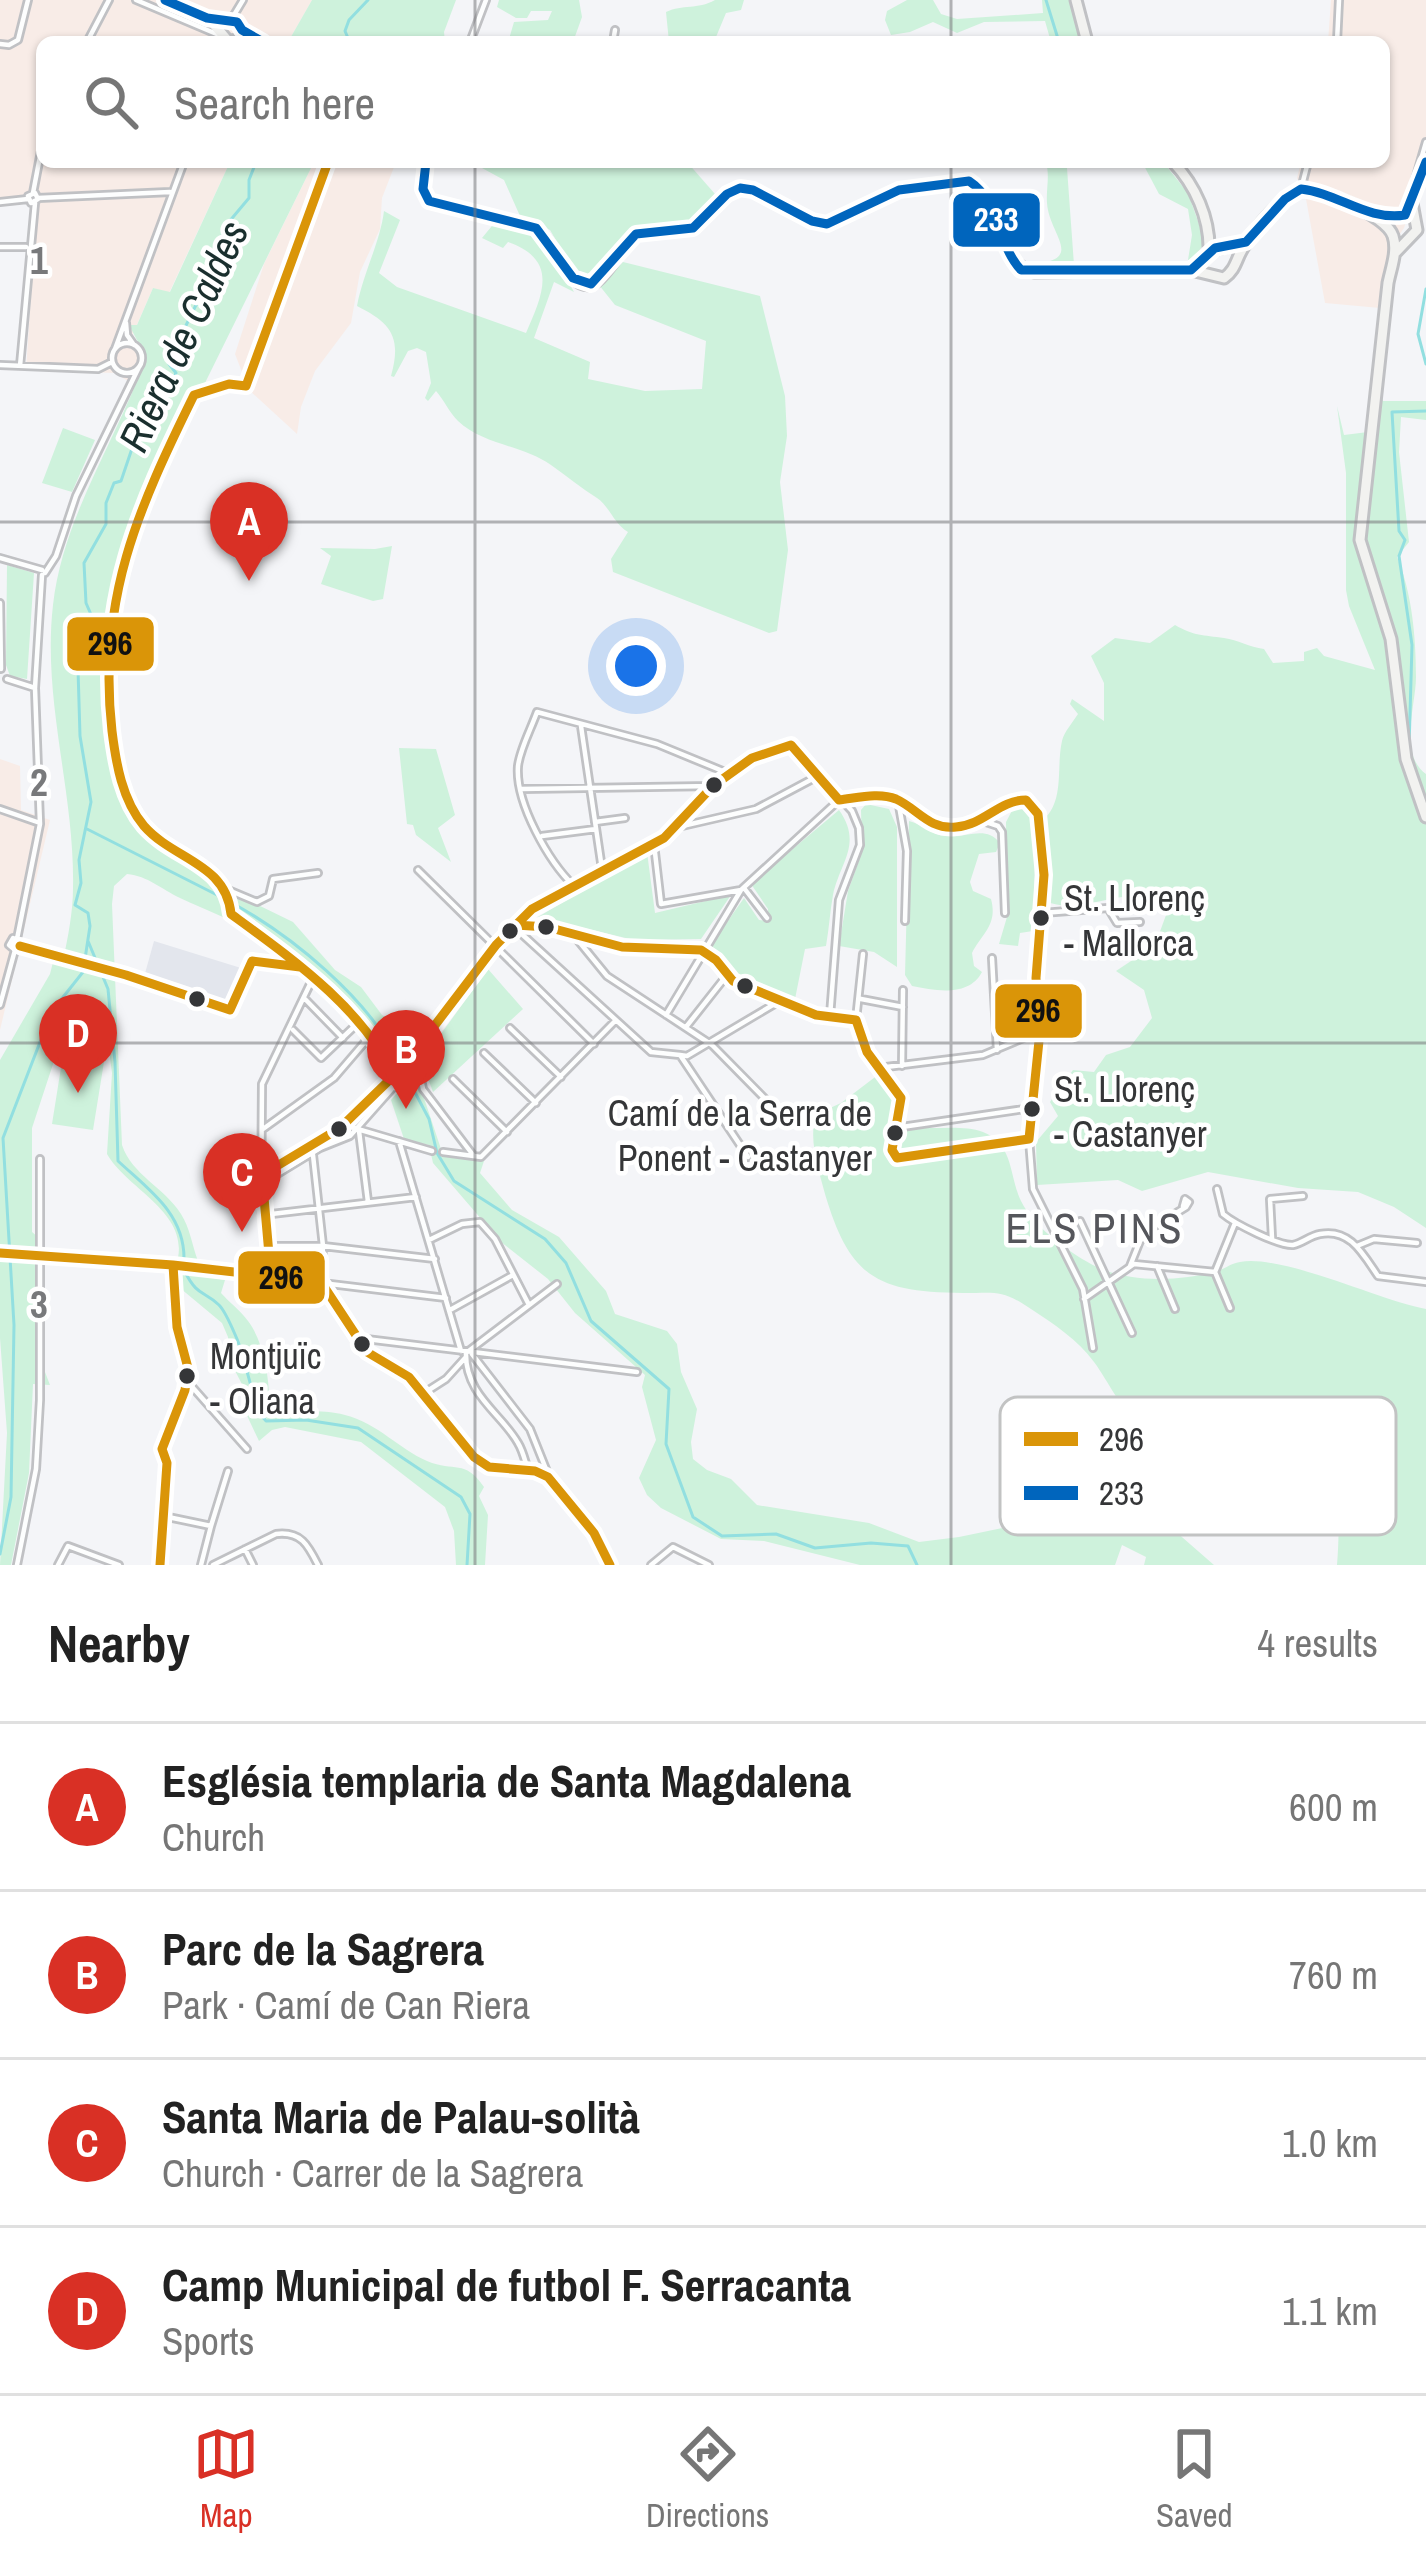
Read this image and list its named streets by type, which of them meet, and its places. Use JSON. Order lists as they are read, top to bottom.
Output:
{
  "districts": ["ELS PINS"],
  "water": ["Riera de Caldes"],
  "places": [
    "St. Llorenç - Mallorca",
    "St. Llorenç - Castanyer",
    "Camí de la Serra de Ponent - Castanyer",
    "Montjuïc - Oliana"
  ],
  "lines": ["transit line 233", "transit line 296"],
  "legend": ["296", "233"],
  "page": {
    "search": "Search here",
    "pins": [
      "A",
      "D",
      "B",
      "C"
    ],
    "heading": ["Nearby", "4 results"],
    "list": [
      {
        "mark": "A",
        "name": "Església templaria de Santa Magdalena",
        "note": "Church",
        "value": "600 m"
      },
      {
        "mark": "B",
        "name": "Parc de la Sagrera",
        "note": "Park · Camí de Can Riera",
        "value": "760 m"
      },
      {
        "mark": "C",
        "name": "Santa Maria de Palau-solità",
        "note": "Church · Carrer de la Sagrera",
        "value": "1.0 km"
      },
      {
        "mark": "D",
        "name": "Camp Municipal de futbol F. Serracanta",
        "note": "Sports",
        "value": "1.1 km"
      }
    ],
    "nav": ["Map", "Directions", "Saved"]
  },
  "grid": {
    "rows": ["1", "2", "3"]
  }
}
